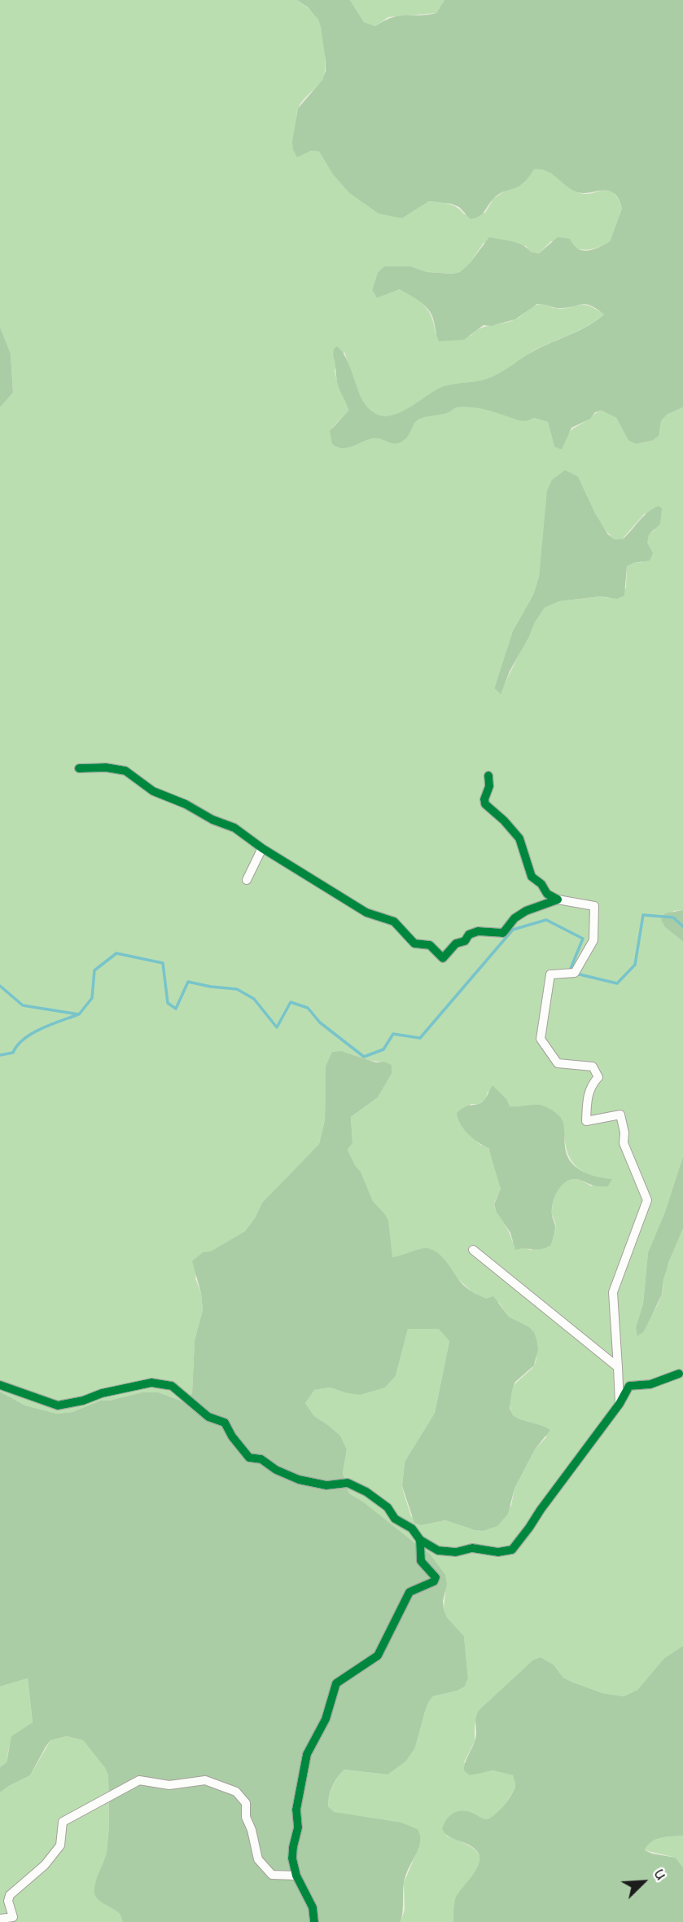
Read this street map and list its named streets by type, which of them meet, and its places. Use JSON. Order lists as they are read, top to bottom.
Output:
{
  "north": "top right"
}
